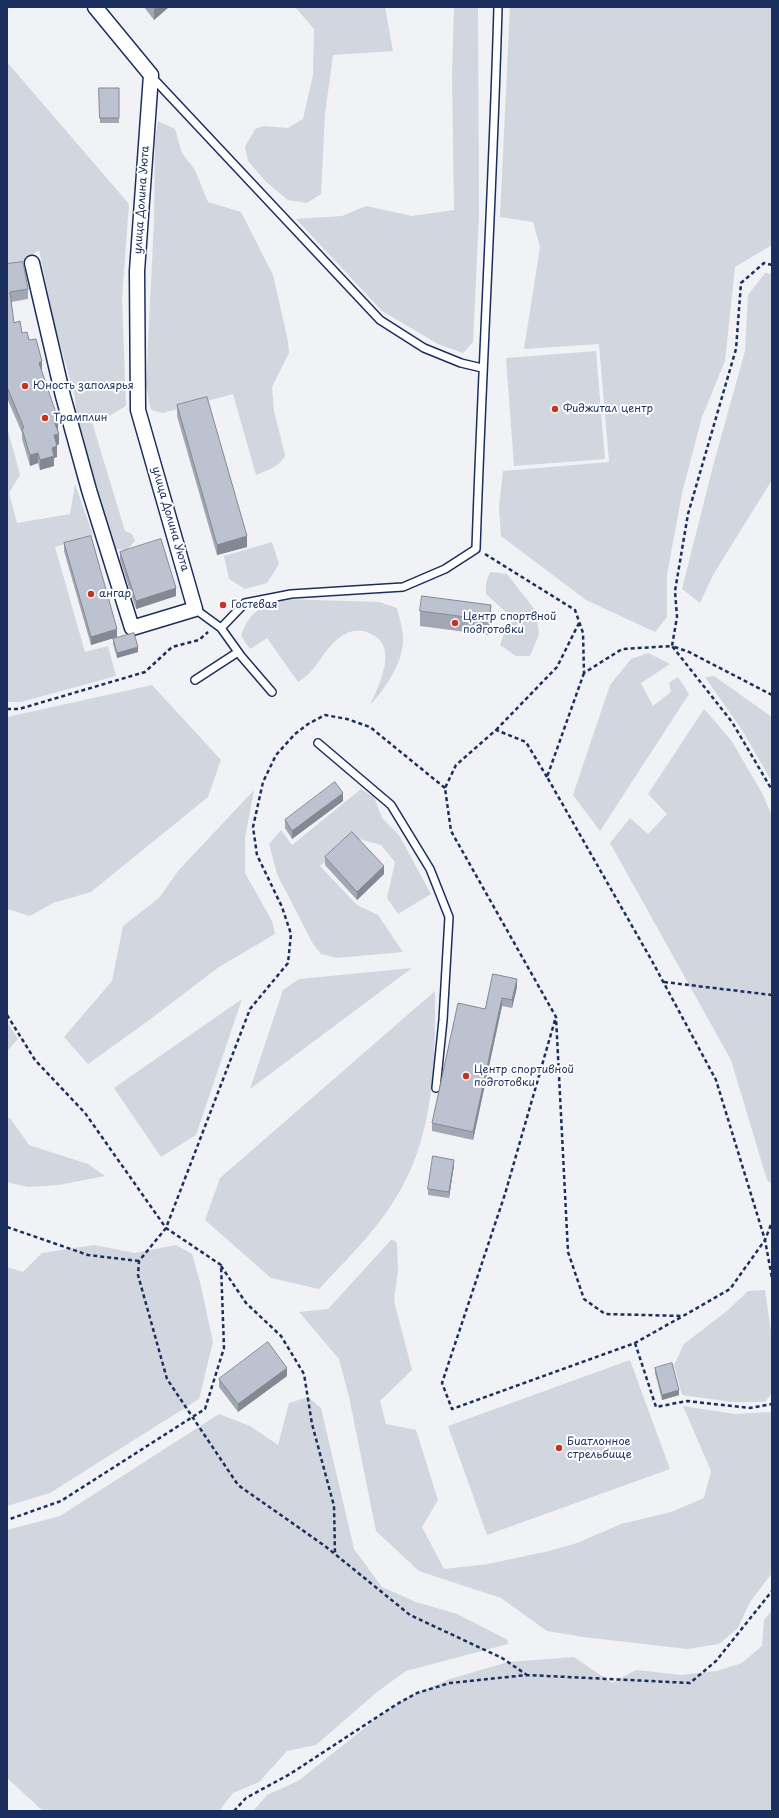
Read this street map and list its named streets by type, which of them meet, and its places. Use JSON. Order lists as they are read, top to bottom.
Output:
{
  "streets": {
    "street": ["улица Долина Уюта"]
  },
  "places": [
    "Юность заполярья",
    "Фиджитал центр",
    "Трамплин",
    "ангар",
    "Гостевая",
    "Центр спортвной подготовки",
    "Центр спортивной подготовки",
    "Биатлонное стрельбище"
  ]
}
